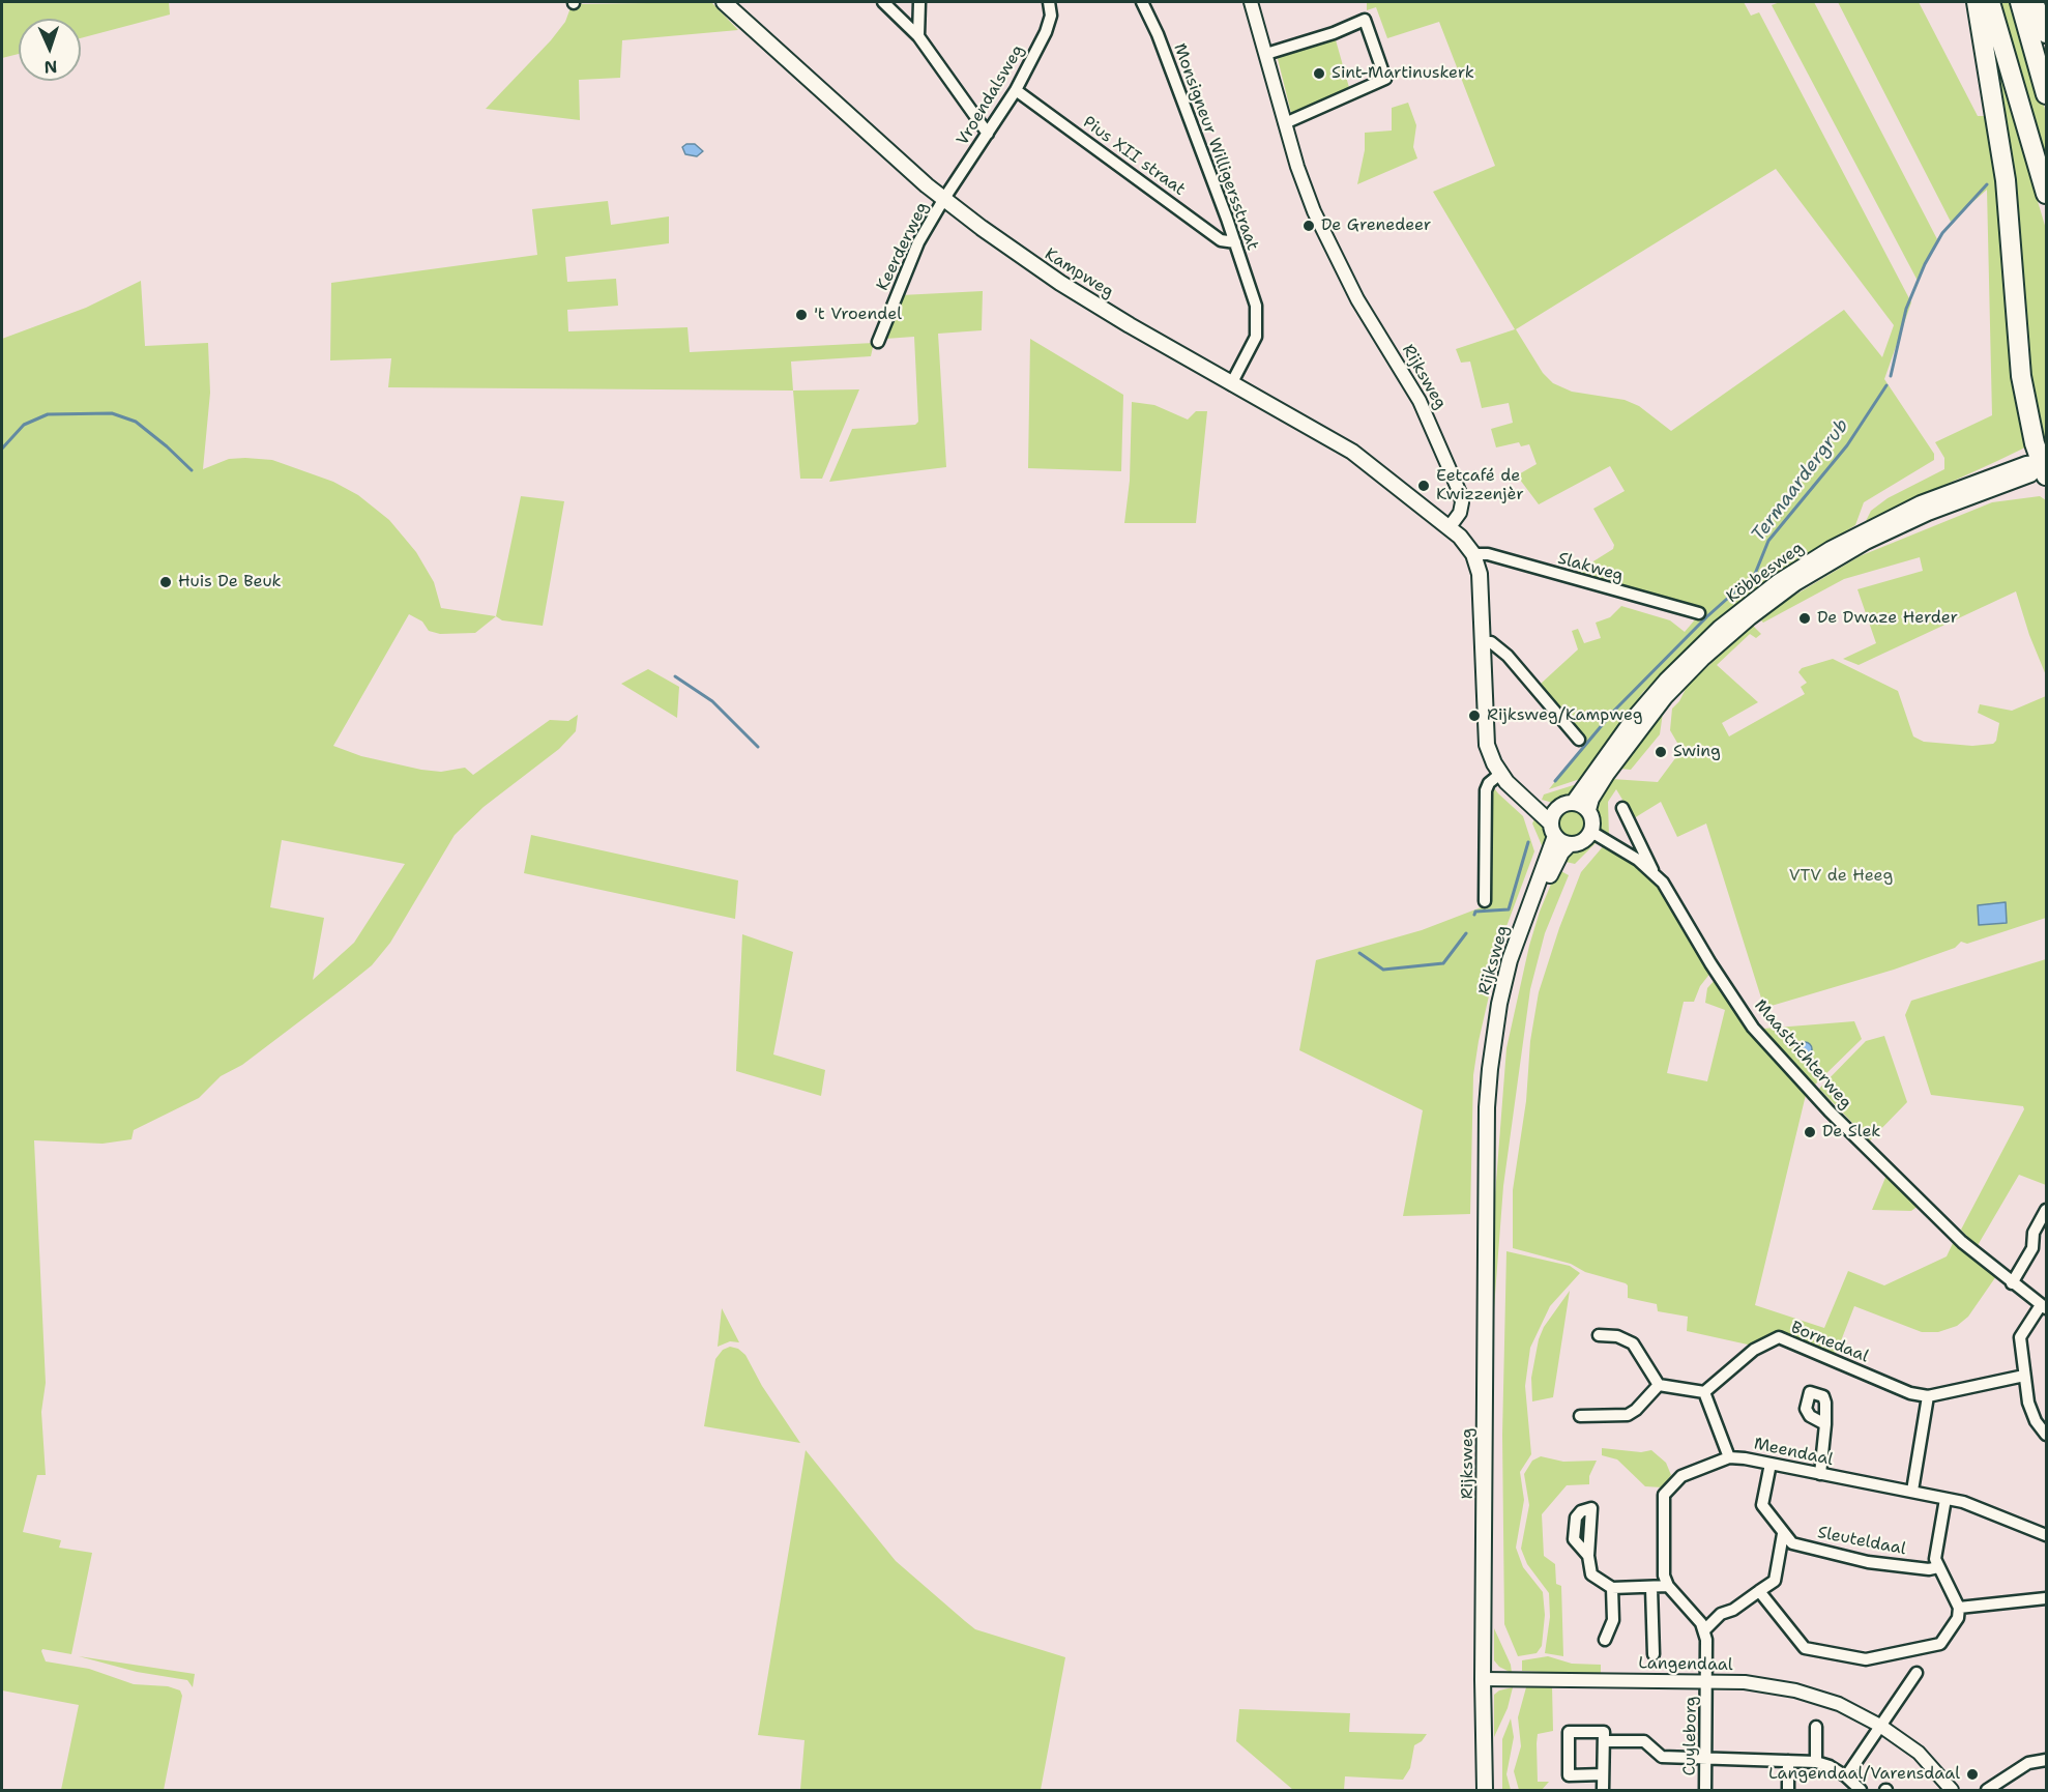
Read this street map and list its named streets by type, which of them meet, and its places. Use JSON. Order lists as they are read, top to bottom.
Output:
{
  "streets": {
    "main road": ["Kampweg", "Rijksweg", "Köbbesweg"],
    "street": [
      "Vroendalsweg",
      "Monsigneur Willigersstraat",
      "Pius XII straat",
      "Keerderweg",
      "Slakweg",
      "Maastrichterweg",
      "Bornedaal",
      "Meendaal",
      "Sleuteldaal",
      "Langendaal",
      "Cuyleborg"
    ]
  },
  "crossings": [
    ["Vroendalsweg", "Pius XII straat"],
    ["Vroendalsweg", "Keerderweg"],
    ["Vroendalsweg", "Kampweg"],
    ["Monsigneur Willigersstraat", "Pius XII straat"],
    ["Monsigneur Willigersstraat", "Kampweg"],
    ["Keerderweg", "Kampweg"],
    ["Kampweg", "Rijksweg"],
    ["Rijksweg", "Köbbesweg"],
    ["Rijksweg", "Maastrichterweg"],
    ["Rijksweg", "Langendaal"],
    ["Köbbesweg", "Maastrichterweg"],
    ["Meendaal", "Sleuteldaal"],
    ["Langendaal", "Cuyleborg"]
  ],
  "water": ["Termaardergrub"],
  "parks": ["VTV de Heeg"],
  "places": [
    "Sint-Martinuskerk",
    "De Grenedeer",
    "'t Vroendel",
    "Eetcafé de Kwizzenjèr",
    "Huis De Beuk",
    "De Dwaze Herder",
    "Rijksweg/Kampweg",
    "Swing",
    "De Slek",
    "Langendaal/Varensdaal"
  ],
  "north": "bottom"
}
